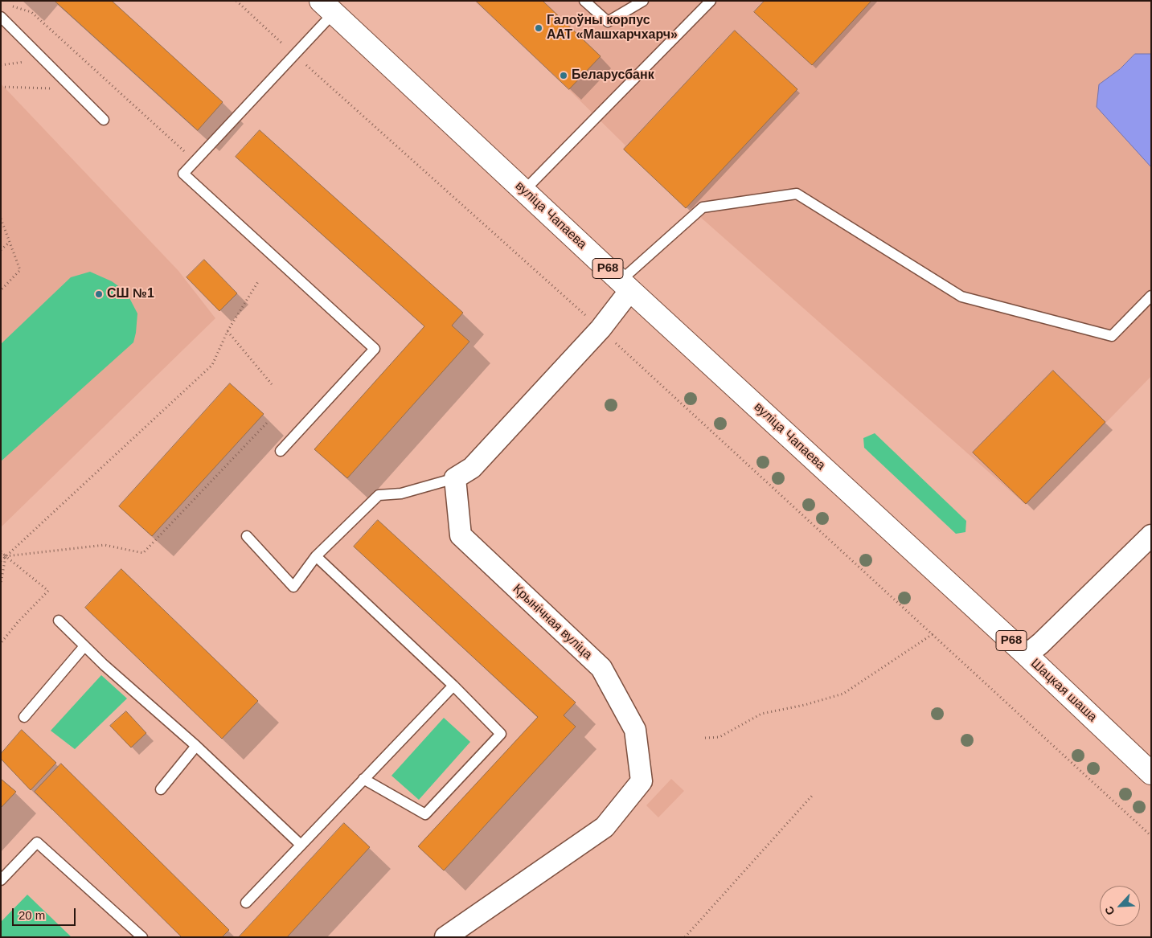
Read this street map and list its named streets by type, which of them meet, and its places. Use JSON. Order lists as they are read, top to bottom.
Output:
{
  "streets": {
    "main road": ["вуліца Чапаева", "Р68", "Шацкая шаша"],
    "street": ["Крынічная вуліца"]
  },
  "crossings": [
    ["вуліца Чапаева", "Шацкая шаша"]
  ],
  "places": ["Галоўны корпус ААТ «Машхарчхарч»", "Беларусбанк", "СШ №1"],
  "scale_bar": "20 m",
  "north": "bottom left"
}
